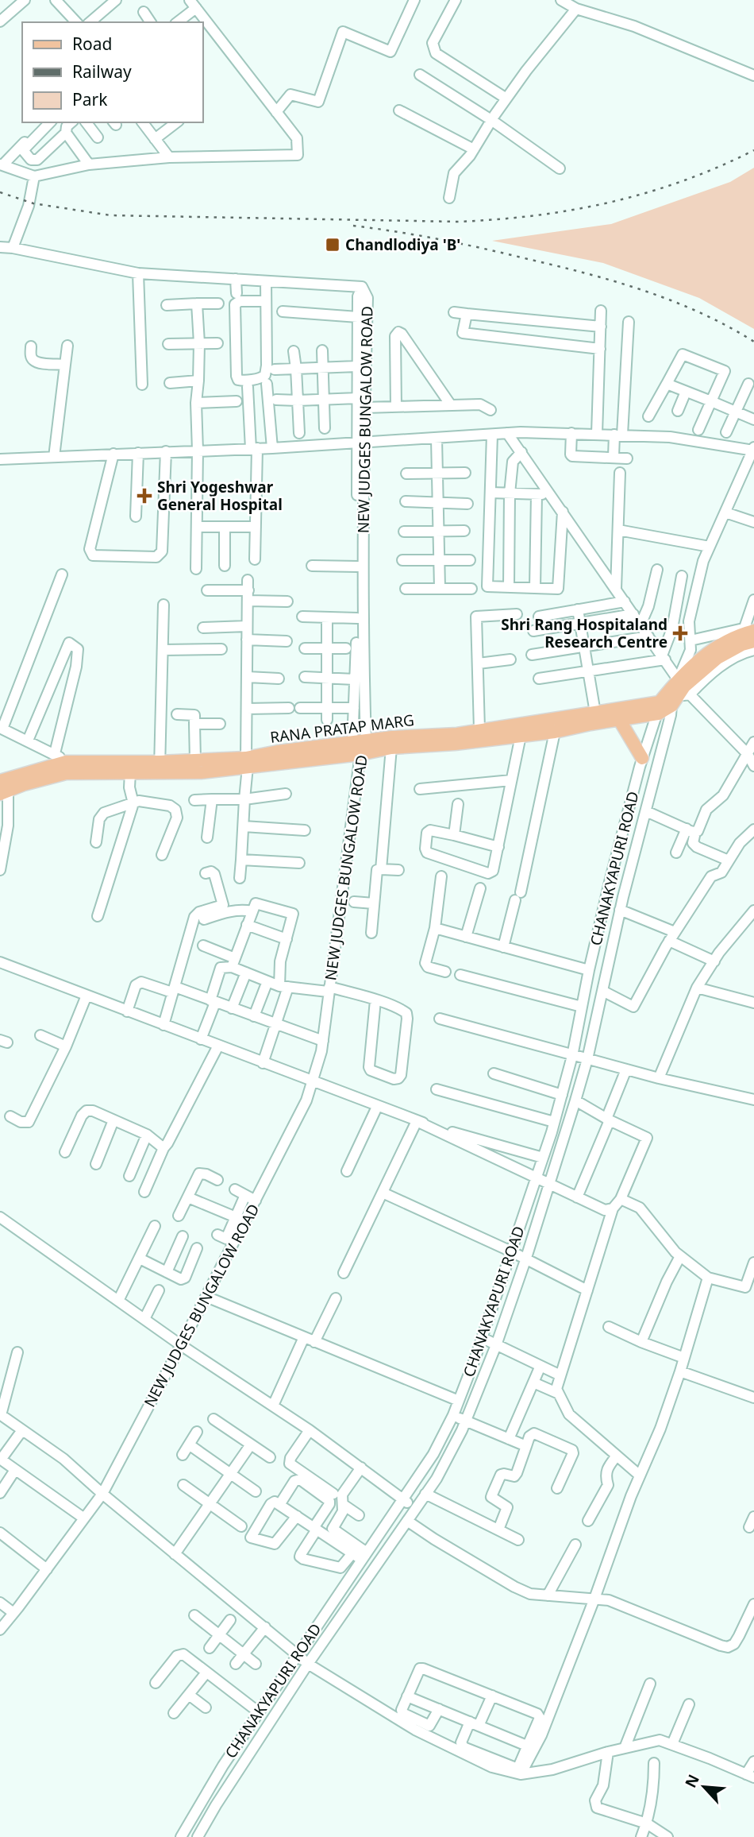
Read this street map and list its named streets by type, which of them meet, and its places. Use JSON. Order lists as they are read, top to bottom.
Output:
{
  "streets": {
    "main road": ["RANA PRATAP MARG"],
    "street": ["NEW JUDGES BUNGALOW ROAD", "CHANAKYAPURI ROAD"]
  },
  "crossings": [
    ["NEW JUDGES BUNGALOW ROAD", "RANA PRATAP MARG"],
    ["RANA PRATAP MARG", "CHANAKYAPURI ROAD"]
  ],
  "places": {
    "transit": ["Chandlodiya 'B'"],
    "health": ["Shri Yogeshwar General Hospital", "Shri Rang Hospitaland Research Centre"]
  },
  "legend": ["Road", "Railway", "Park"],
  "north": "top left"
}
